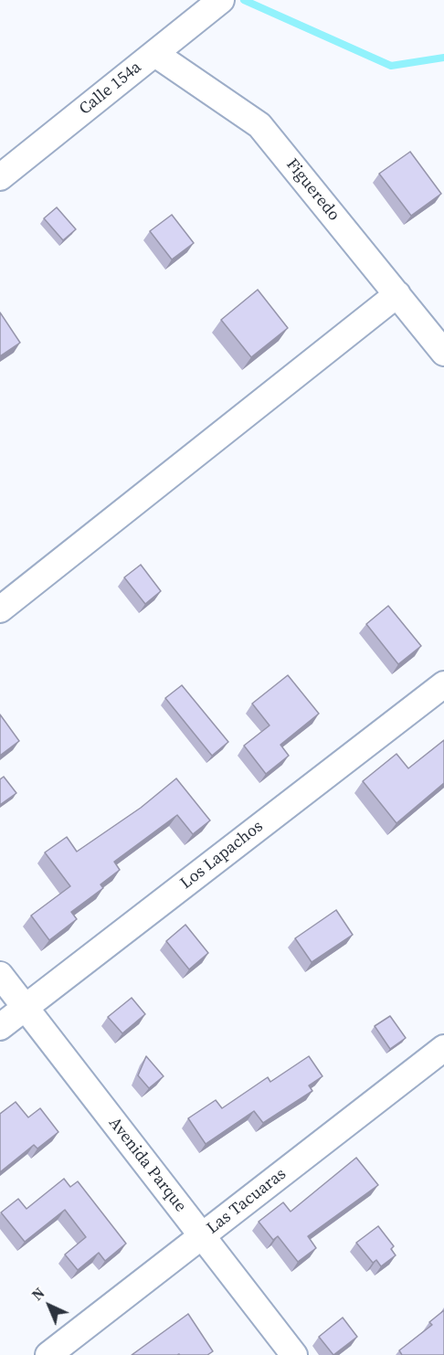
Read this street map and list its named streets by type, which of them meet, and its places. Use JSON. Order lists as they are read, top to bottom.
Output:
{
  "streets": {
    "street": [
      "Calle 154a",
      "Figueredo",
      "Los Lapachos",
      "Avenida Parque",
      "Las Tacuaras"
    ]
  },
  "crossings": [
    ["Calle 154a", "Figueredo"],
    ["Los Lapachos", "Avenida Parque"],
    ["Avenida Parque", "Las Tacuaras"]
  ],
  "north": "top left"
}
